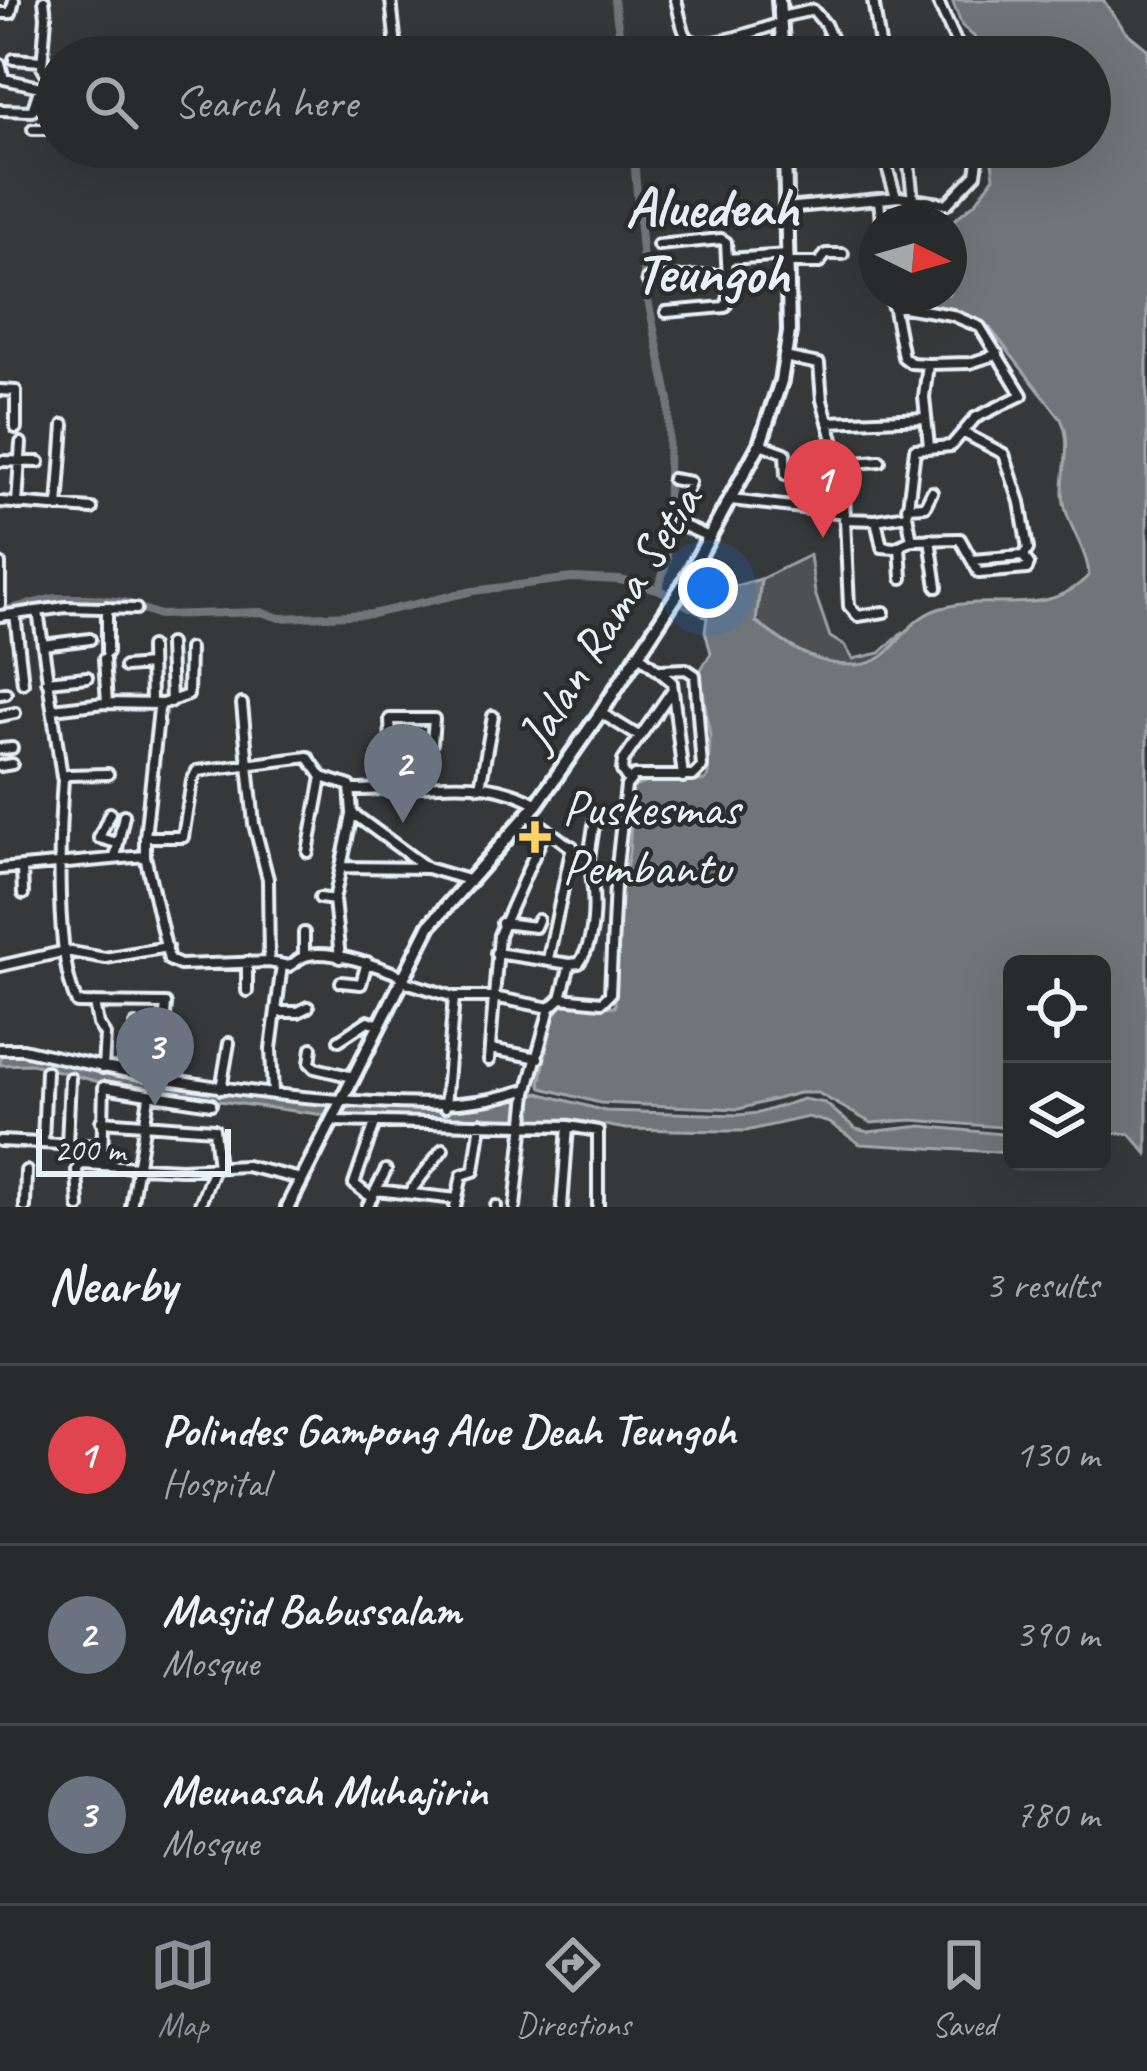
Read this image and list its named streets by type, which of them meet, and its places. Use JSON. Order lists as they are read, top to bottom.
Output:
{
  "streets": {
    "street": ["Jalan Rama Setia"]
  },
  "districts": ["Aluedeah Teungoh"],
  "places": {
    "health": ["Puskesmas Pembantu"]
  },
  "scale_bar": "200 m",
  "north": "right",
  "page": {
    "search": "Search here",
    "pins": ["1", "2", "3"],
    "scale": "200 m",
    "heading": ["Nearby", "3 results"],
    "list": [
      {
        "mark": "1",
        "name": "Polindes Gampong Alue Deah Teungoh",
        "note": "Hospital",
        "value": "130 m"
      },
      {
        "mark": "2",
        "name": "Masjid Babussalam",
        "note": "Mosque",
        "value": "390 m"
      },
      {
        "mark": "3",
        "name": "Meunasah Muhajirin",
        "note": "Mosque",
        "value": "780 m"
      }
    ],
    "nav": ["Map", "Directions", "Saved"]
  }
}
